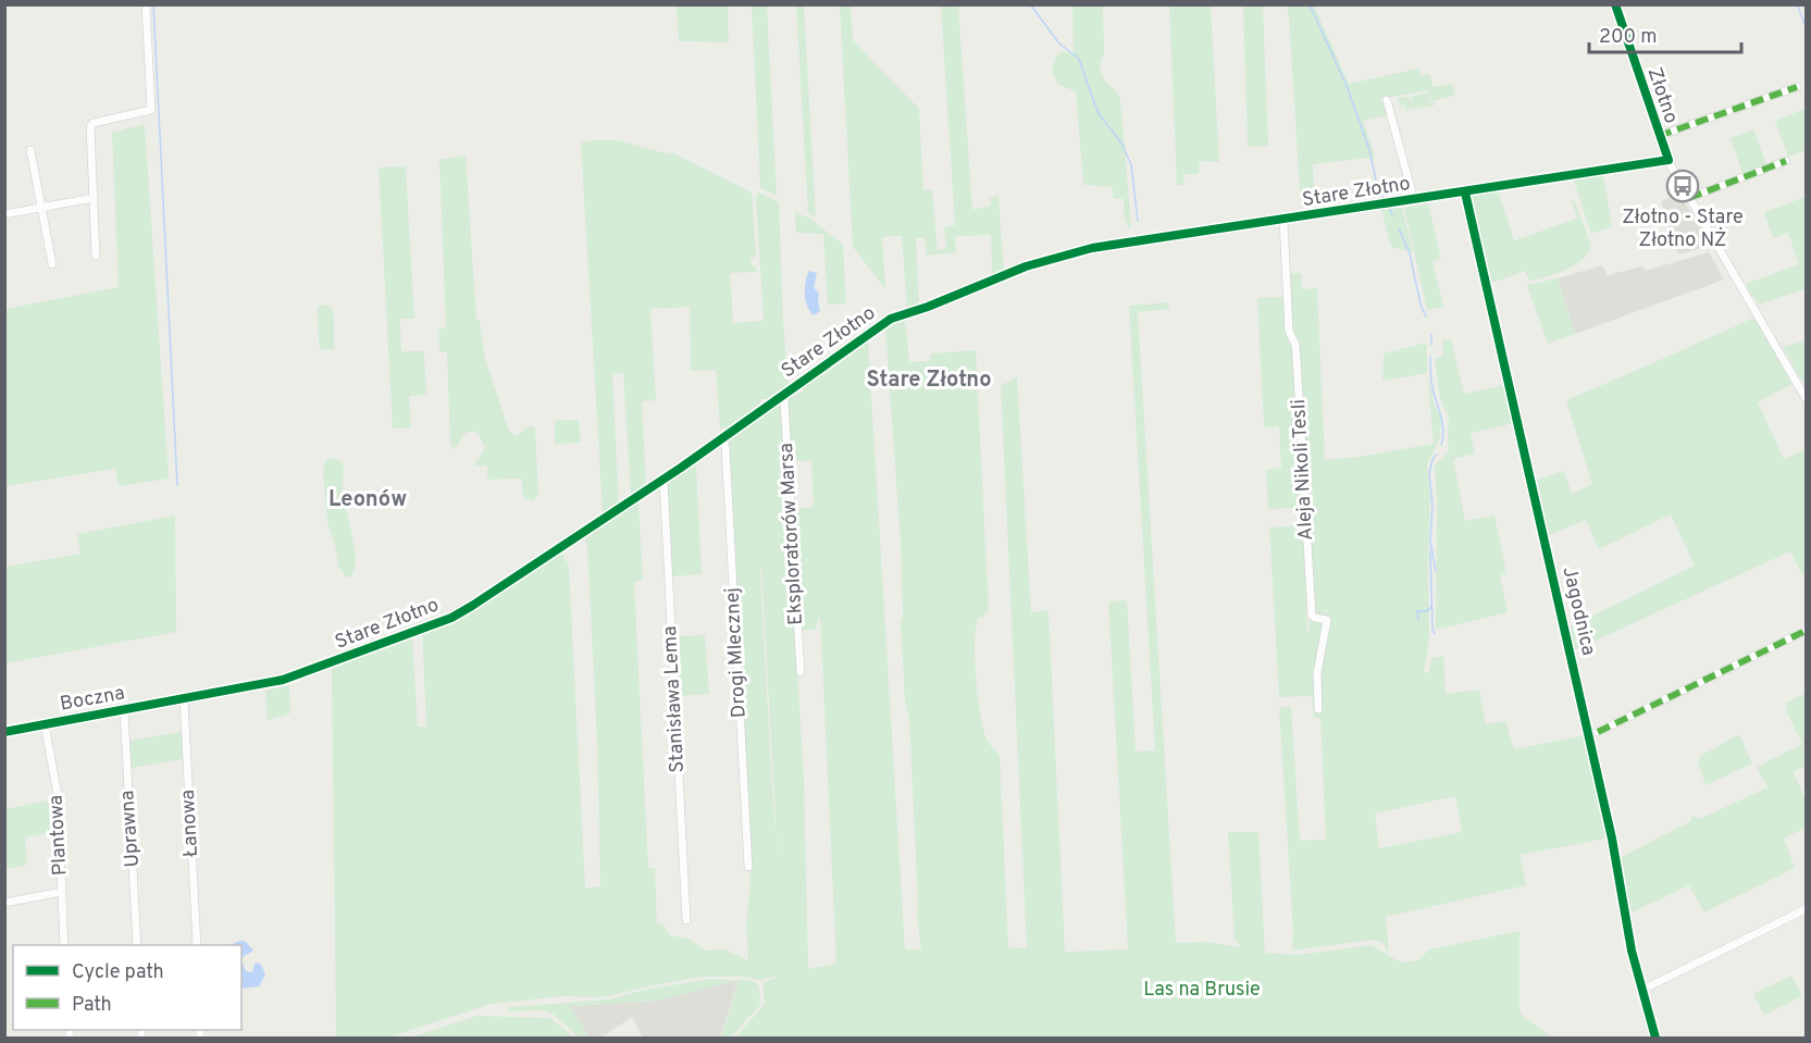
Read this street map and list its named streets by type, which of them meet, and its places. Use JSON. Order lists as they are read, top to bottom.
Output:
{
  "streets": {
    "street": [
      "Złotno",
      "Stare Złotno",
      "Aleja Nikoli Tesli",
      "Eksploratorów Marsa",
      "Jagodnica",
      "Drogi Mlecznej",
      "Boczna",
      "Stanisława Lema",
      "Łanowa",
      "Uprawna",
      "Plantowa"
    ]
  },
  "crossings": [
    ["Złotno", "Stare Złotno"],
    ["Stare Złotno", "Aleja Nikoli Tesli"],
    ["Stare Złotno", "Eksploratorów Marsa"],
    ["Stare Złotno", "Jagodnica"],
    ["Stare Złotno", "Drogi Mlecznej"],
    ["Stare Złotno", "Boczna"],
    ["Stare Złotno", "Stanisława Lema"],
    ["Stare Złotno", "Łanowa"],
    ["Boczna", "Łanowa"],
    ["Boczna", "Uprawna"],
    ["Boczna", "Plantowa"]
  ],
  "districts": ["Stare Złotno", "Leonów"],
  "parks": ["Las na Brusie"],
  "places": {
    "bus stop": ["Złotno - Stare Złotno NŻ"]
  },
  "legend": ["Cycle path", "Path"],
  "scale_bar": "200 m"
}
